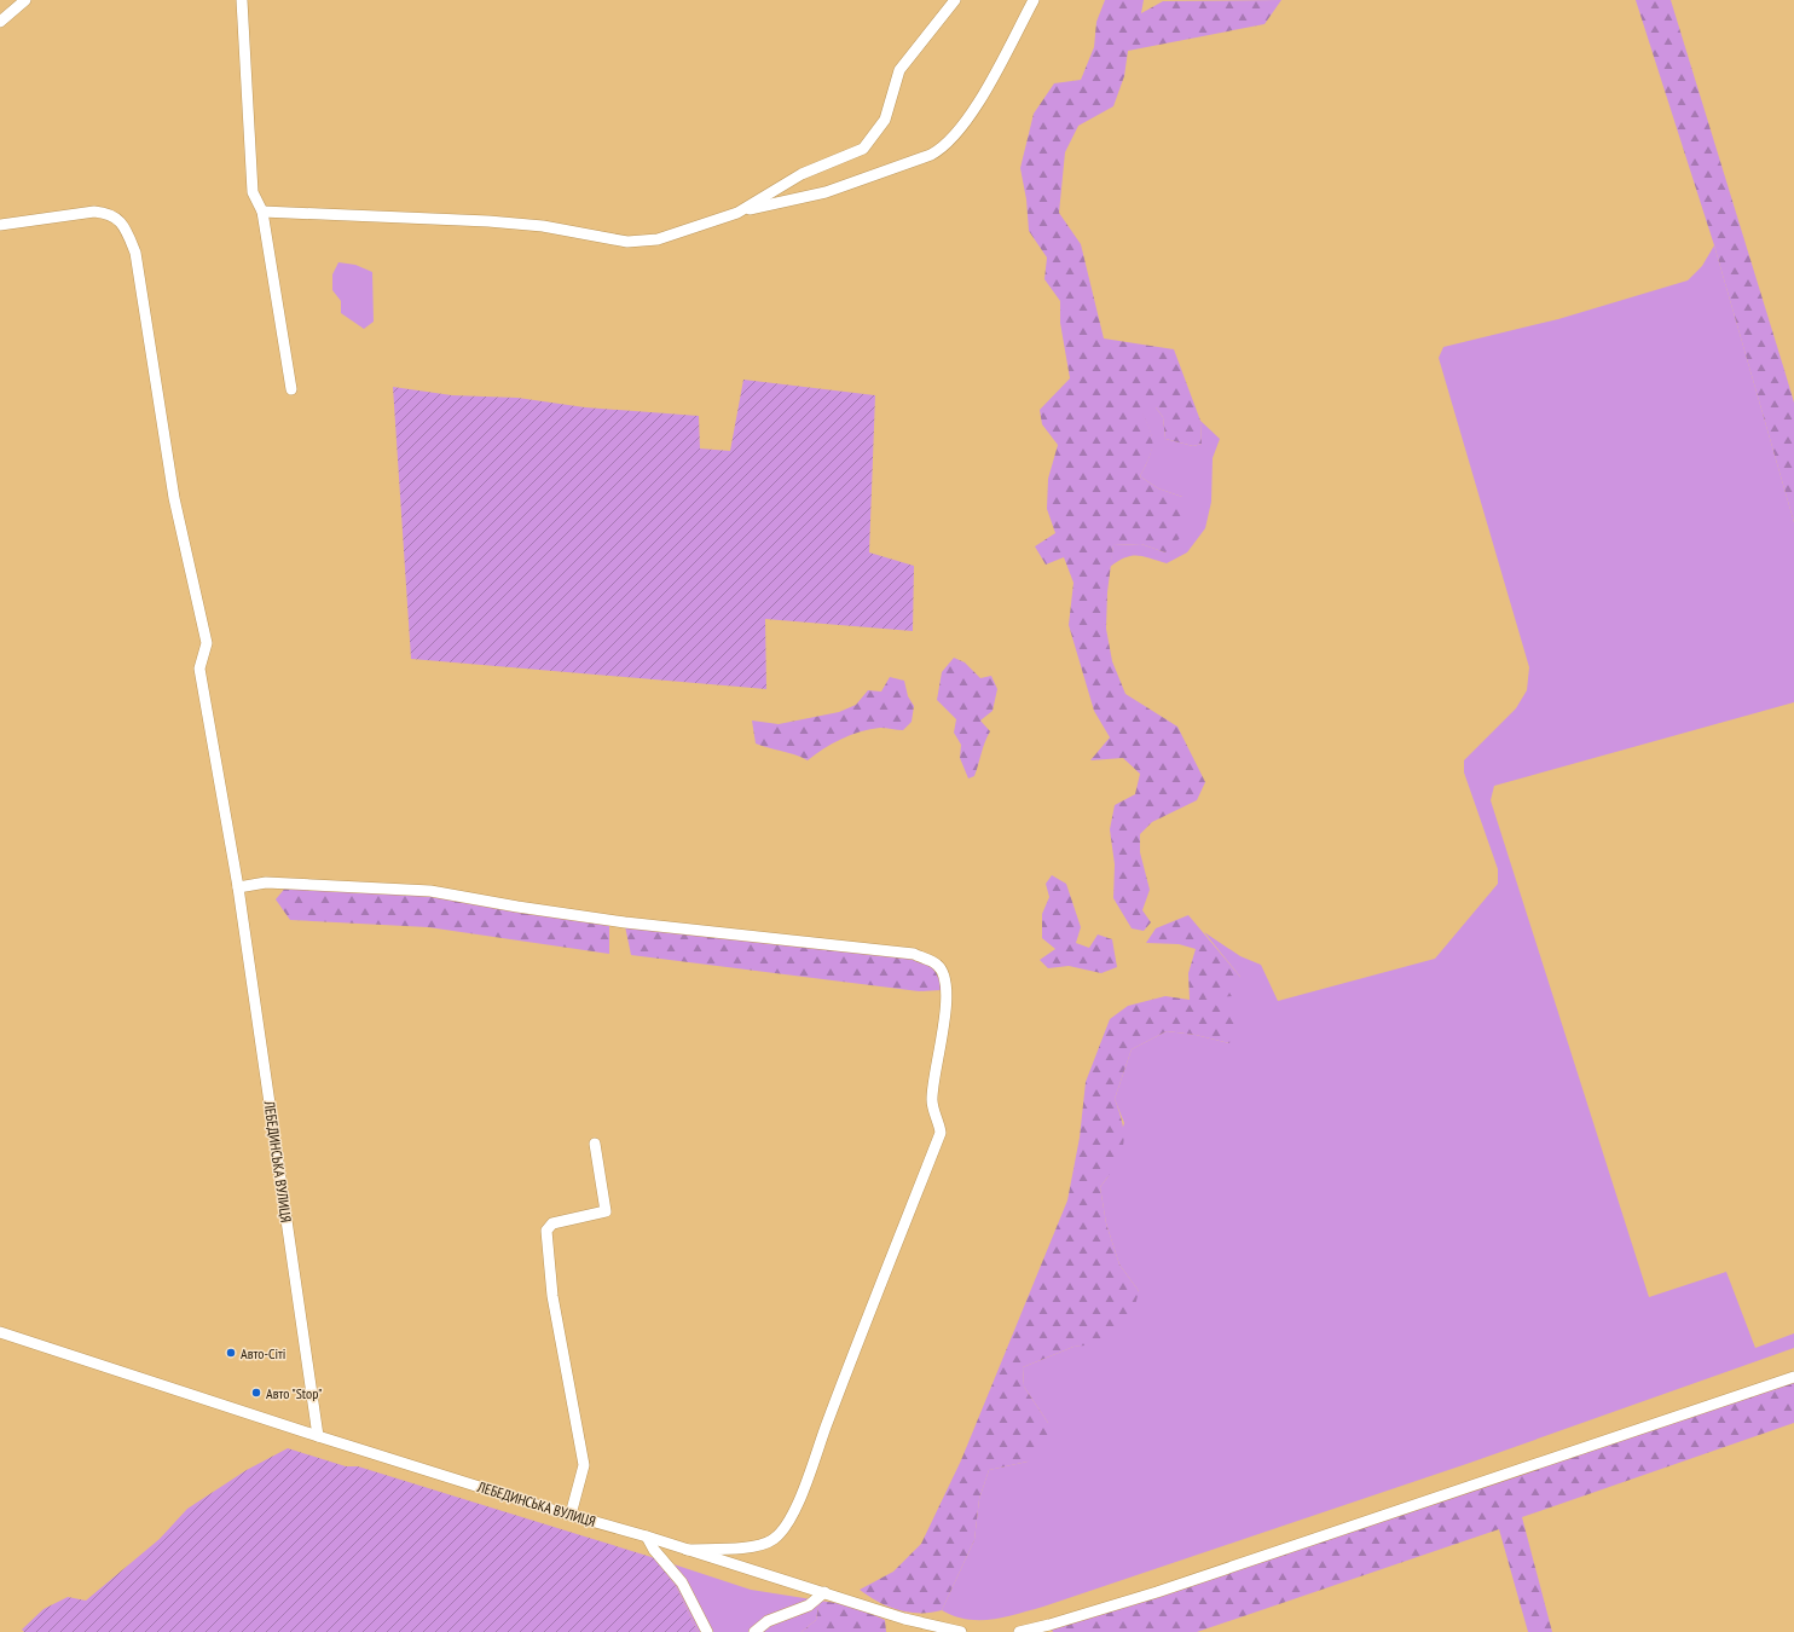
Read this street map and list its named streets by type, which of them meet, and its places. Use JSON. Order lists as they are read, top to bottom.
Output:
{
  "streets": {
    "street": ["ЛЕБЕДИНСЬКА ВУЛИЦЯ"]
  },
  "places": ["Авто-Сіті", "Авто \"Stop\""]
}
